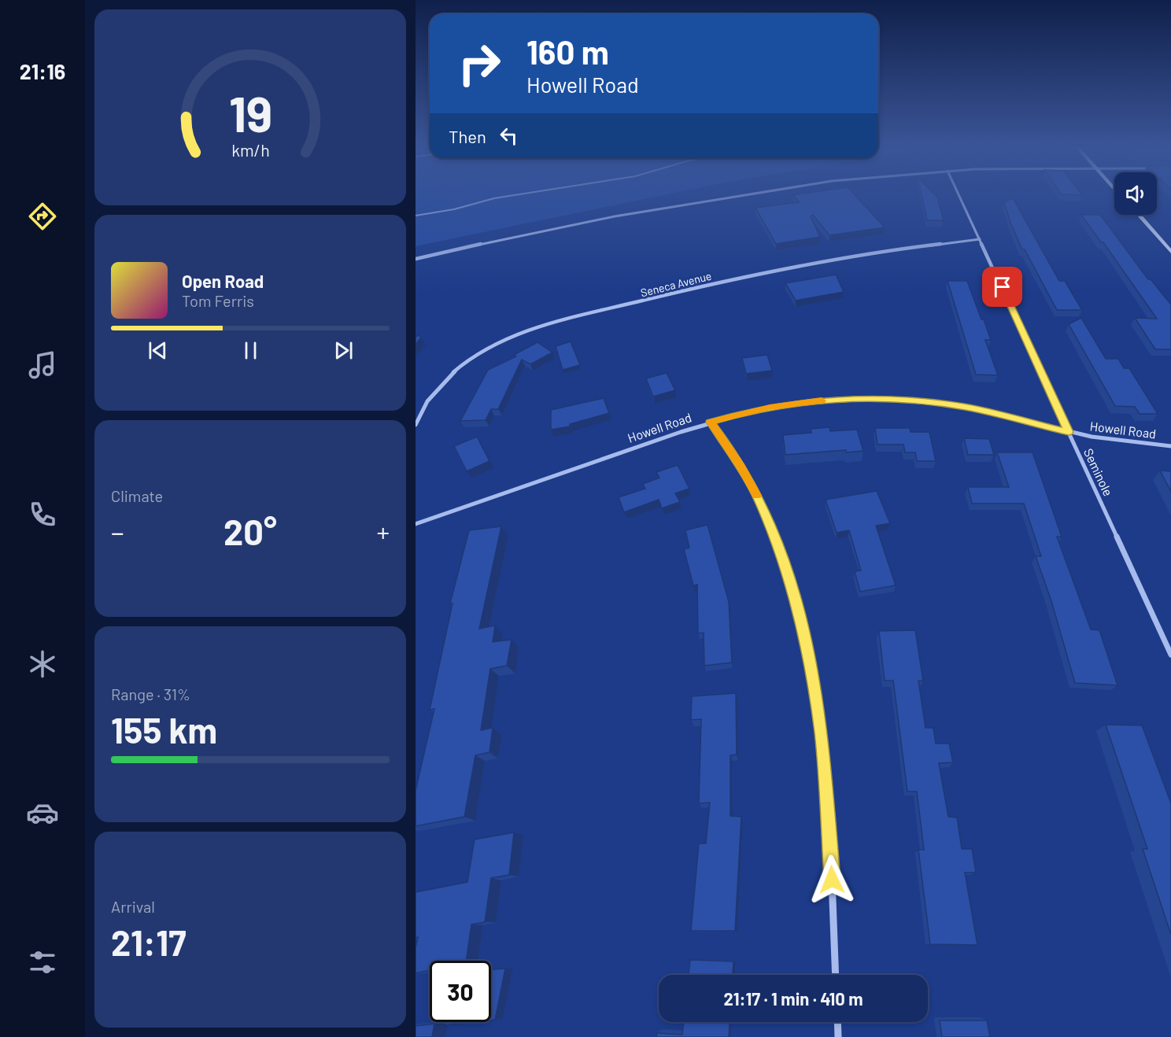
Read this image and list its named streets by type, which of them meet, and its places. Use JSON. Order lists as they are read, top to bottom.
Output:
{
  "streets": {
    "street": ["Seneca Avenue", "Howell Road", "Seminole"]
  },
  "crossings": [
    ["Seneca Avenue", "Seminole"],
    ["Howell Road", "Seminole"]
  ],
  "page": {
    "tabs": "21:16",
    "turn": ["160 m", "Howell Road"],
    "then": "Then",
    "song": ["Open Road", "Tom Ferris"],
    "tile": [
      "Climate",
      ["Range · 31%", "155 km"],
      ["Arrival", "21:17"]
    ],
    "heat": ["−", "20°", "+"],
    "limit": "30",
    "trip": "21:17 · 1 min · 410 m",
    "gauge": ["19", "km/h"]
  }
}
